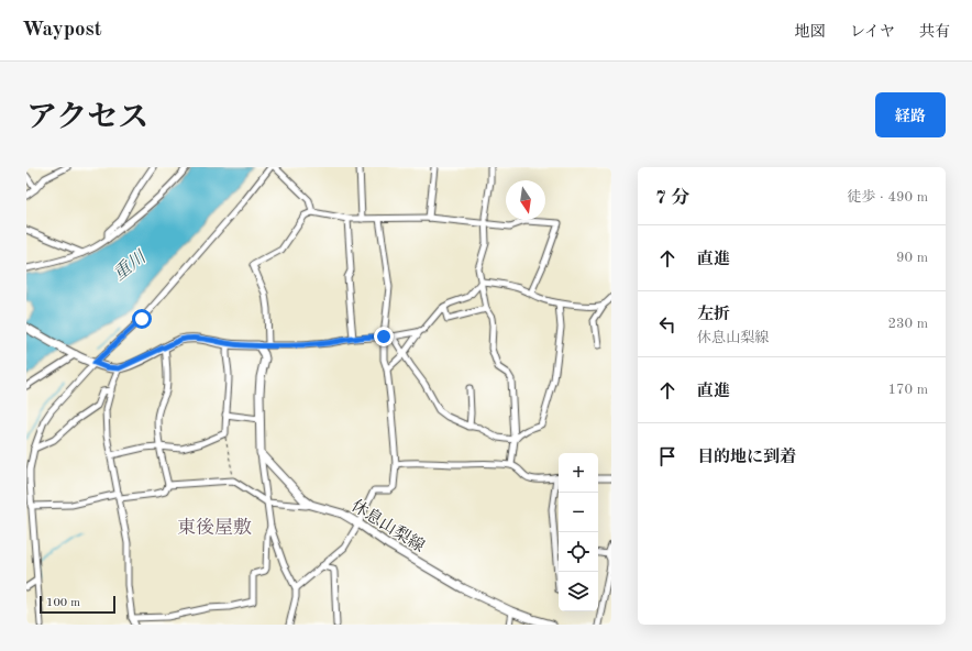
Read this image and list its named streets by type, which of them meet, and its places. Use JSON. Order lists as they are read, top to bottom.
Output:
{
  "streets": {
    "main road": ["休息山梨線"]
  },
  "districts": ["東後屋敷"],
  "water": ["重川"],
  "scale_bar": "100 m",
  "north": "bottom",
  "page": {
    "header": "Waypost",
    "nav": ["地図", "レイヤ", "共有"],
    "title": "アクセス",
    "buttons": "経路",
    "heading": ["7 分", "徒歩 · 490 m"],
    "list": [
      ["直進", "90 m"],
      ["左折", "休息山梨線", "230 m"],
      ["直進", "170 m"],
      "目的地に到着"
    ],
    "map_buttons": ["+", "−"],
    "scale": "100 m"
  }
}
